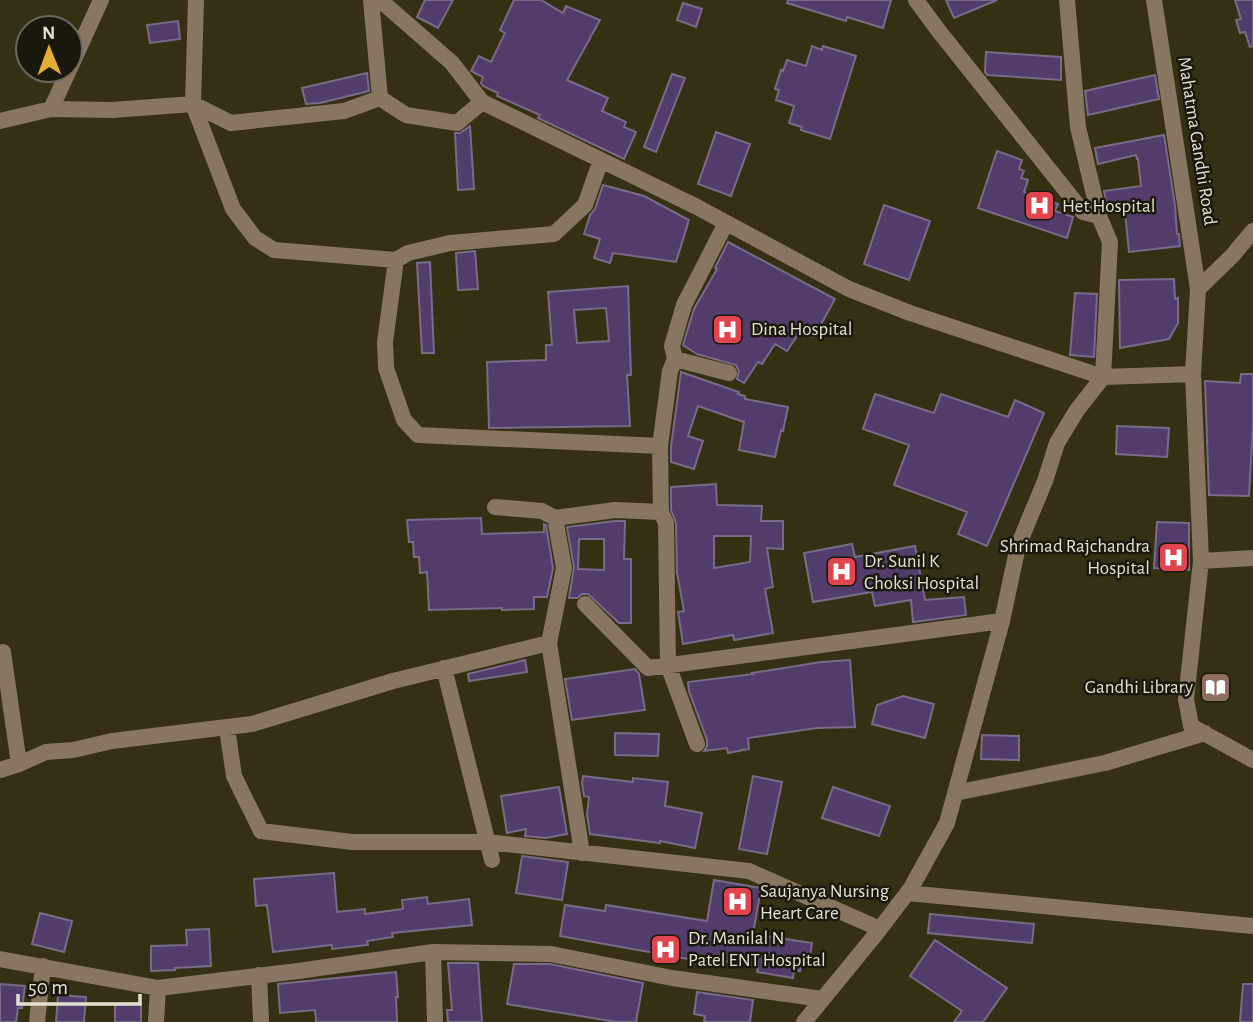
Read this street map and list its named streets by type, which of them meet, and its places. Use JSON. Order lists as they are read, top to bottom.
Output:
{
  "streets": {
    "street": ["Mahatma Gandhi Road"]
  },
  "places": {
    "hospital": [
      "Het Hospital",
      "Dina Hospital",
      "Shrimad Rajchandra Hospital",
      "Dr. Sunil K Choksi Hospital",
      "Saujanya Nursing Heart Care",
      "Dr. Manilal N Patel ENT Hospital"
    ],
    "library": ["Gandhi Library"]
  },
  "scale_bar": "50 m",
  "north": "top"
}
